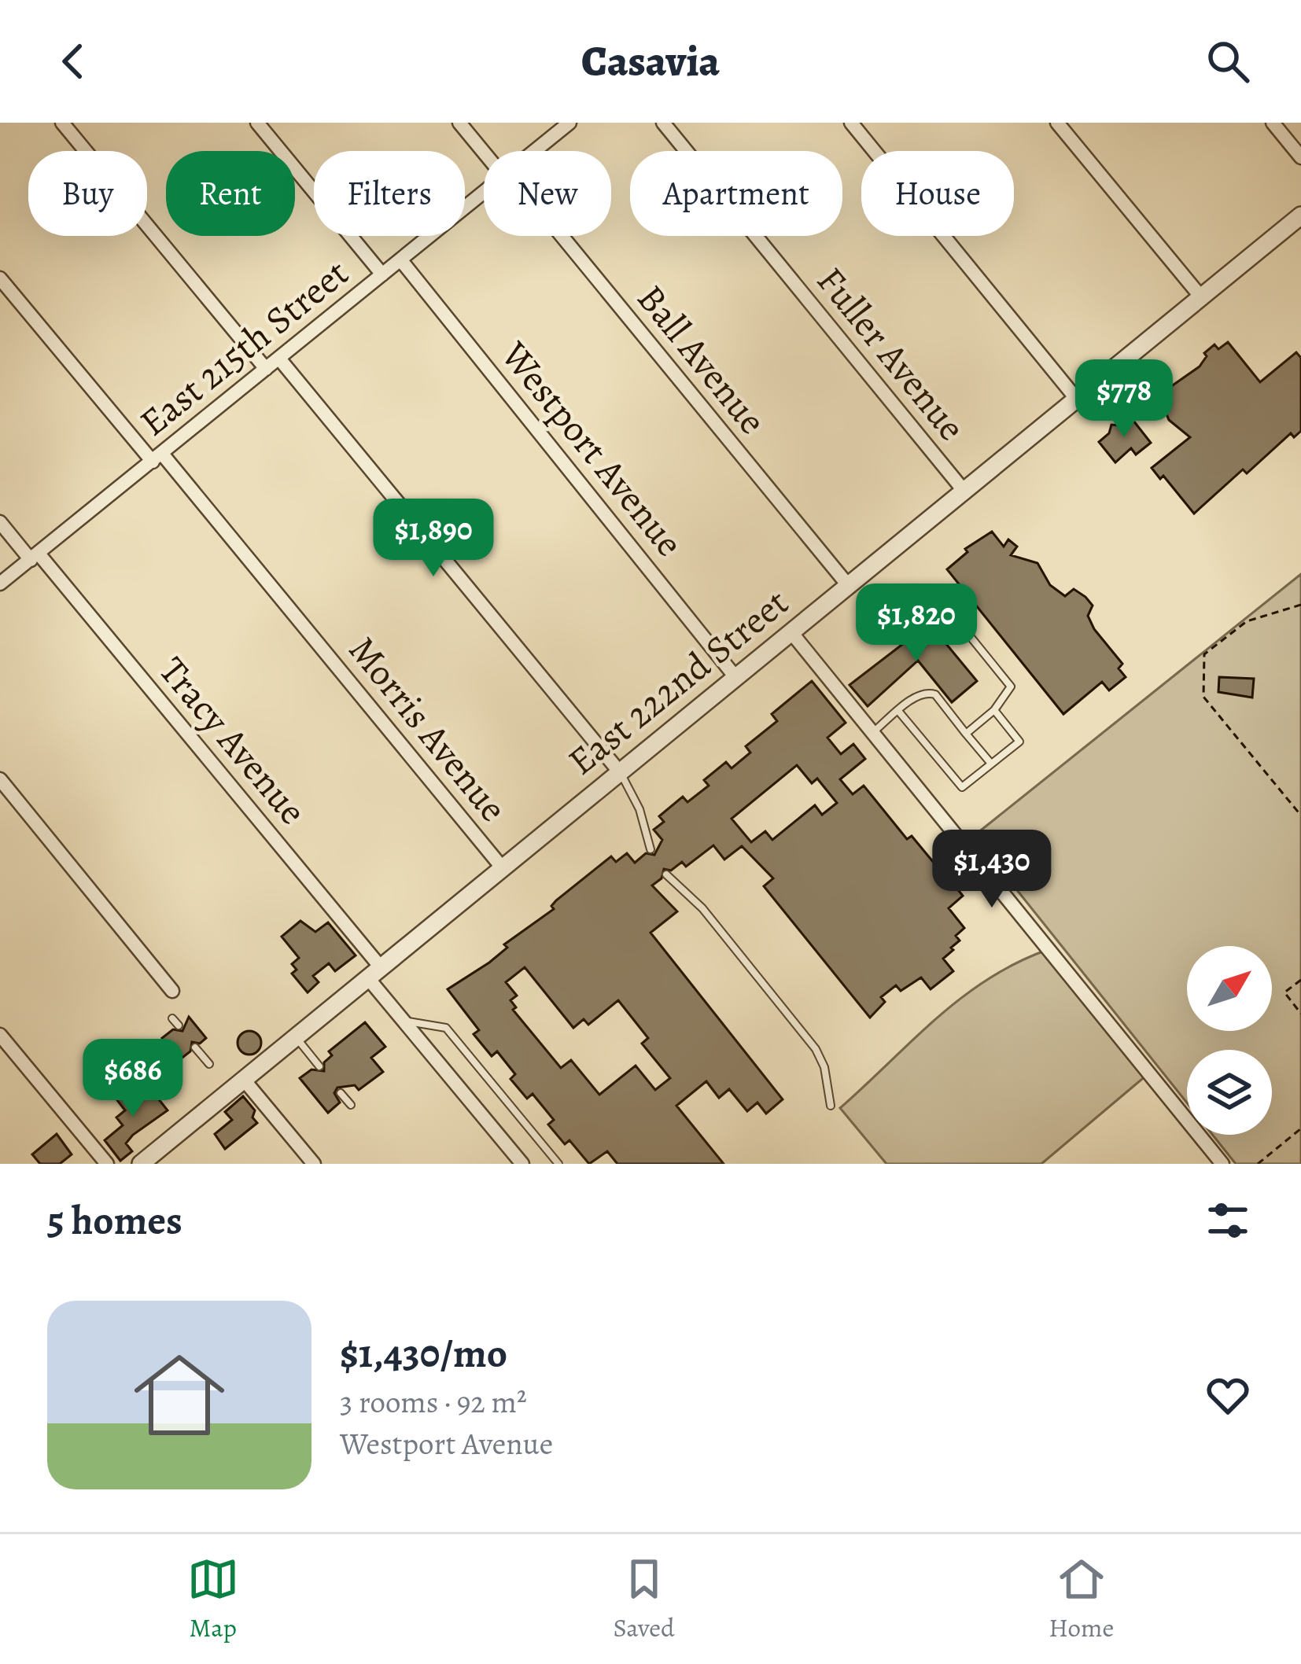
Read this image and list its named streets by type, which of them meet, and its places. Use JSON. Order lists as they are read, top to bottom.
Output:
{
  "streets": {
    "street": [
      "East 215th Street",
      "Fuller Avenue",
      "Ball Avenue",
      "Westport Avenue",
      "East 222nd Street",
      "Morris Avenue",
      "Tracy Avenue"
    ]
  },
  "crossings": [
    ["East 215th Street", "Westport Avenue"],
    ["East 215th Street", "Morris Avenue"],
    ["East 215th Street", "Tracy Avenue"],
    ["Fuller Avenue", "East 222nd Street"],
    ["Ball Avenue", "East 222nd Street"],
    ["Westport Avenue", "East 222nd Street"],
    ["East 222nd Street", "Morris Avenue"],
    ["East 222nd Street", "Tracy Avenue"]
  ],
  "north": "top right",
  "page": {
    "header": "Casavia",
    "chip": [
      "Buy",
      "Rent",
      "Filters",
      "New",
      "Apartment",
      "House"
    ],
    "price": [
      "$778",
      "$1,890",
      "$1,820",
      "$1,430",
      "$686"
    ],
    "heading": "5 homes",
    "list": [
      {
        "name": "$1,430/mo",
        "note": "3 rooms · 92 m² · Westport Avenue"
      }
    ],
    "tabs": ["Map", "Saved", "Home"]
  }
}
